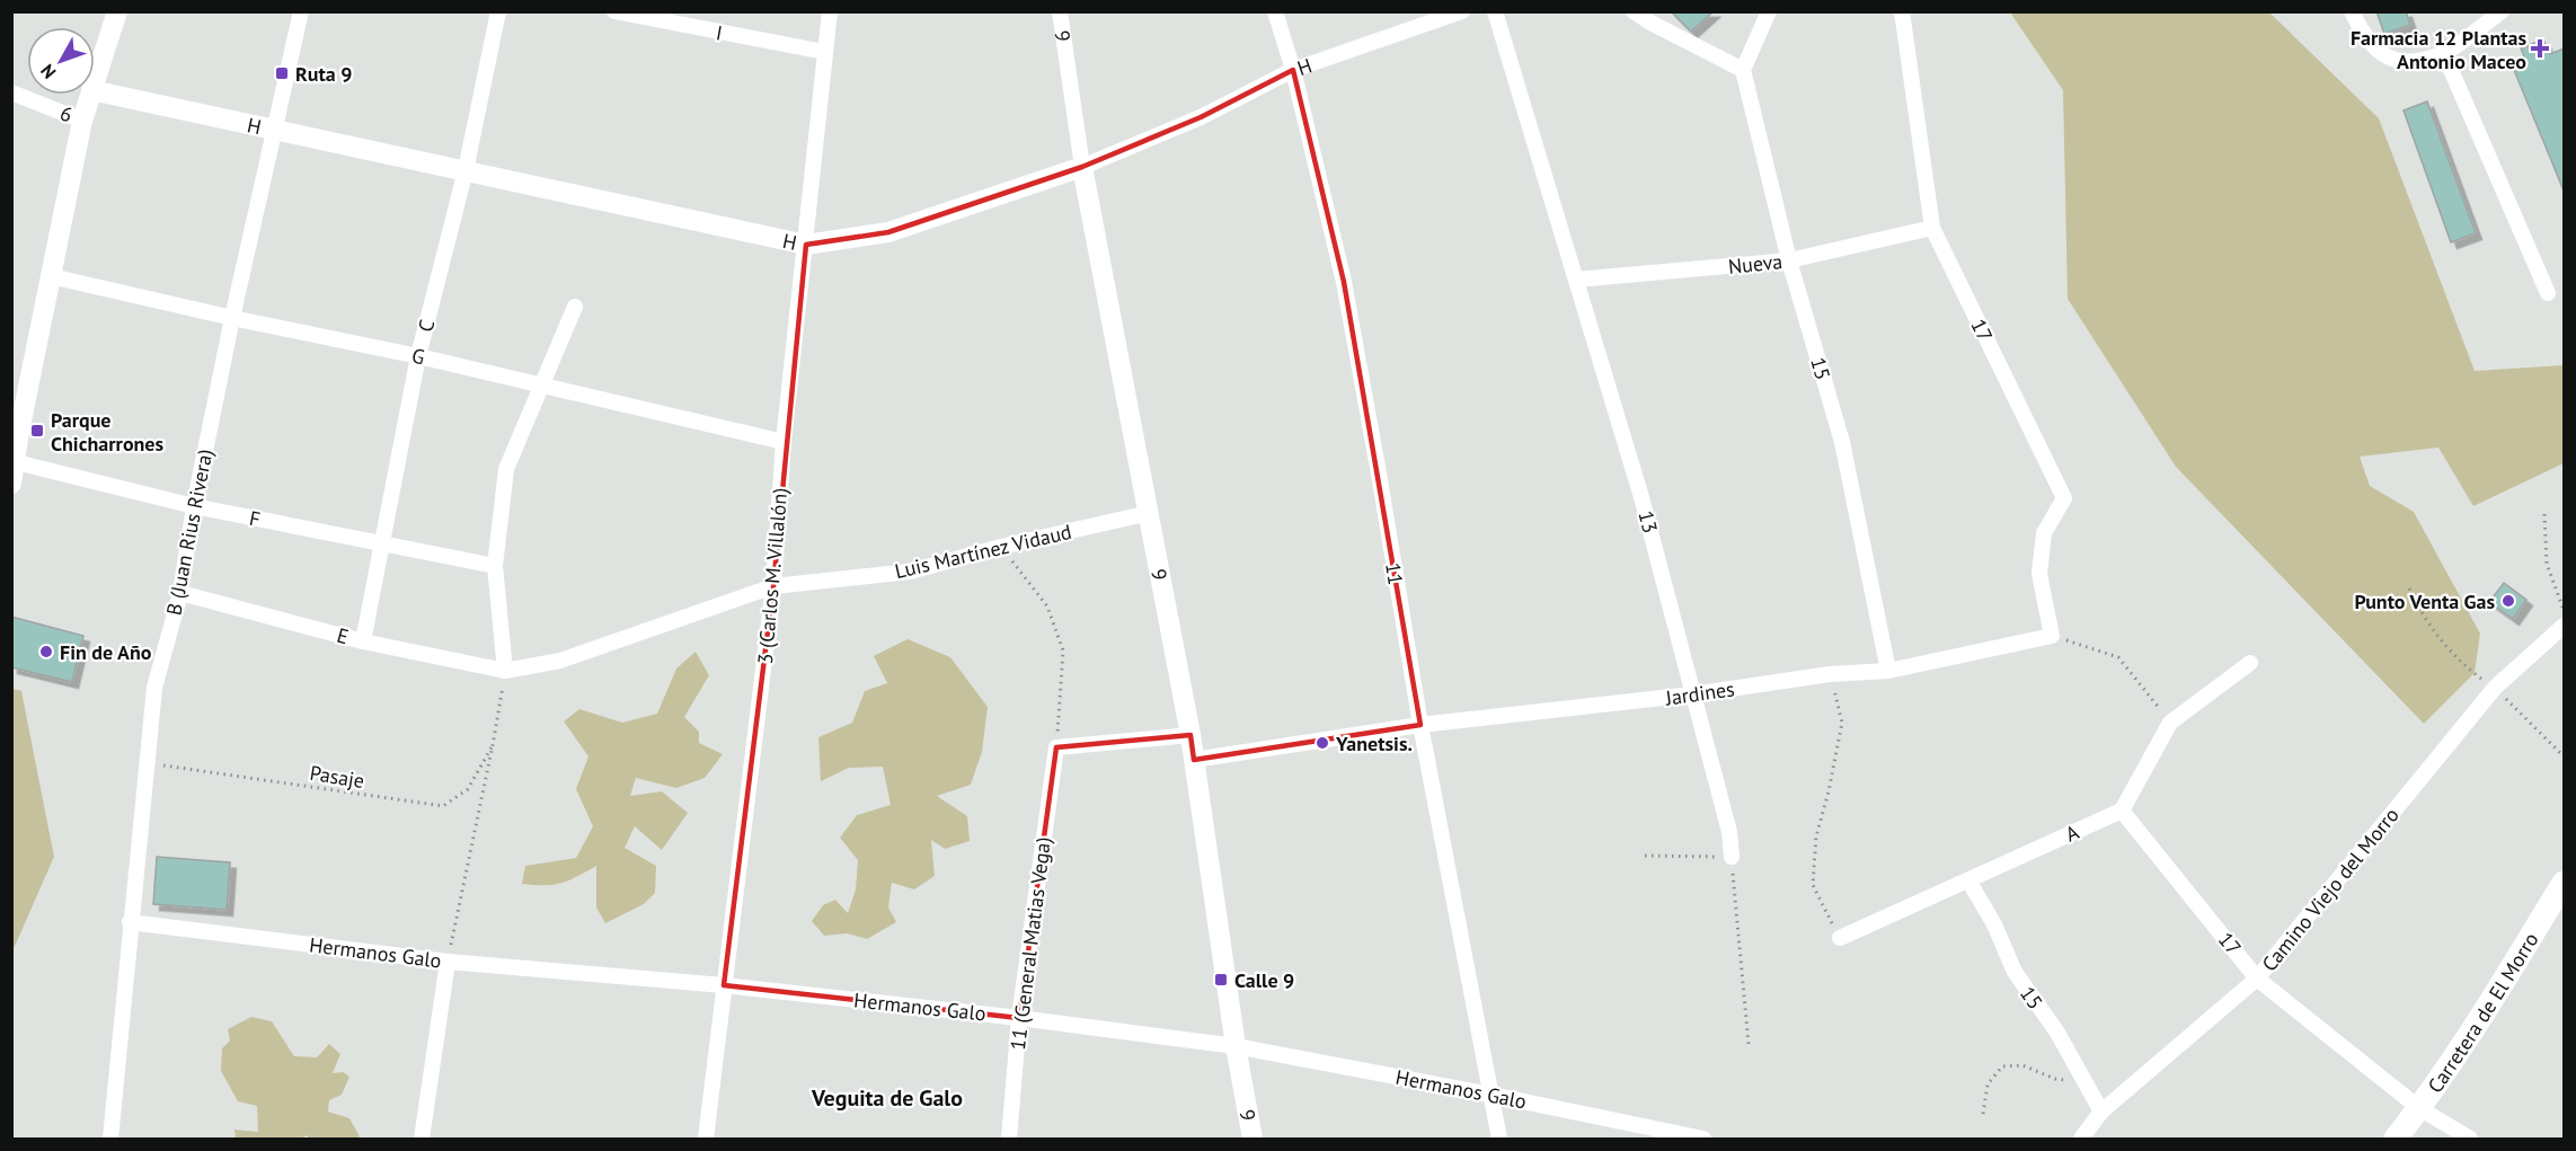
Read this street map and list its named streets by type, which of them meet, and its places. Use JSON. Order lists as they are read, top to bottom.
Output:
{
  "streets": {
    "main road": ["Carretera de El Morro"],
    "street": [
      "I",
      "9",
      "H",
      "6",
      "Nueva",
      "C",
      "17",
      "G",
      "15",
      "F",
      "13",
      "B (Juan Rius Rivera)",
      "Luis Martínez Vidaud",
      "11",
      "3 (Carlos M. Villalón)",
      "E",
      "Jardines",
      "A",
      "Camino Viejo del Morro",
      "11 (General Matias Vega)",
      "Hermanos Galo"
    ],
    "path": ["Pasaje"]
  },
  "crossings": [
    ["I", "3 (Carlos M. Villalón)"],
    ["9", "H"],
    ["9", "Luis Martínez Vidaud"],
    ["9", "Jardines"],
    ["9", "Hermanos Galo"],
    ["H", "C"],
    ["H", "B (Juan Rius Rivera)"],
    ["H", "11"],
    ["H", "3 (Carlos M. Villalón)"],
    ["Nueva", "17"],
    ["Nueva", "15"],
    ["Nueva", "13"],
    ["C", "G"],
    ["C", "F"],
    ["C", "E"],
    ["17", "Jardines"],
    ["17", "A"],
    ["17", "Camino Viejo del Morro"],
    ["17", "Carretera de El Morro"],
    ["G", "B (Juan Rius Rivera)"],
    ["G", "3 (Carlos M. Villalón)"],
    ["15", "Jardines"],
    ["15", "A"],
    ["15", "Camino Viejo del Morro"],
    ["F", "B (Juan Rius Rivera)"],
    ["13", "Jardines"],
    ["B (Juan Rius Rivera)", "E"],
    ["B (Juan Rius Rivera)", "Pasaje"],
    ["B (Juan Rius Rivera)", "Hermanos Galo"],
    ["Luis Martínez Vidaud", "3 (Carlos M. Villalón)"],
    ["Luis Martínez Vidaud", "E"],
    ["11", "Jardines"],
    ["11", "Hermanos Galo"],
    ["3 (Carlos M. Villalón)", "Hermanos Galo"],
    ["11 (General Matias Vega)", "Hermanos Galo"]
  ],
  "districts": ["Veguita de Galo"],
  "places": {
    "health": ["Farmacia 12 Plantas Antonio Maceo"],
    "transit": ["Ruta 9", "Parque Chicharrones", "Calle 9"],
    "other": ["Punto Venta Gas", "Fin de Año", "Yanetsis."]
  },
  "north": "bottom left"
}
